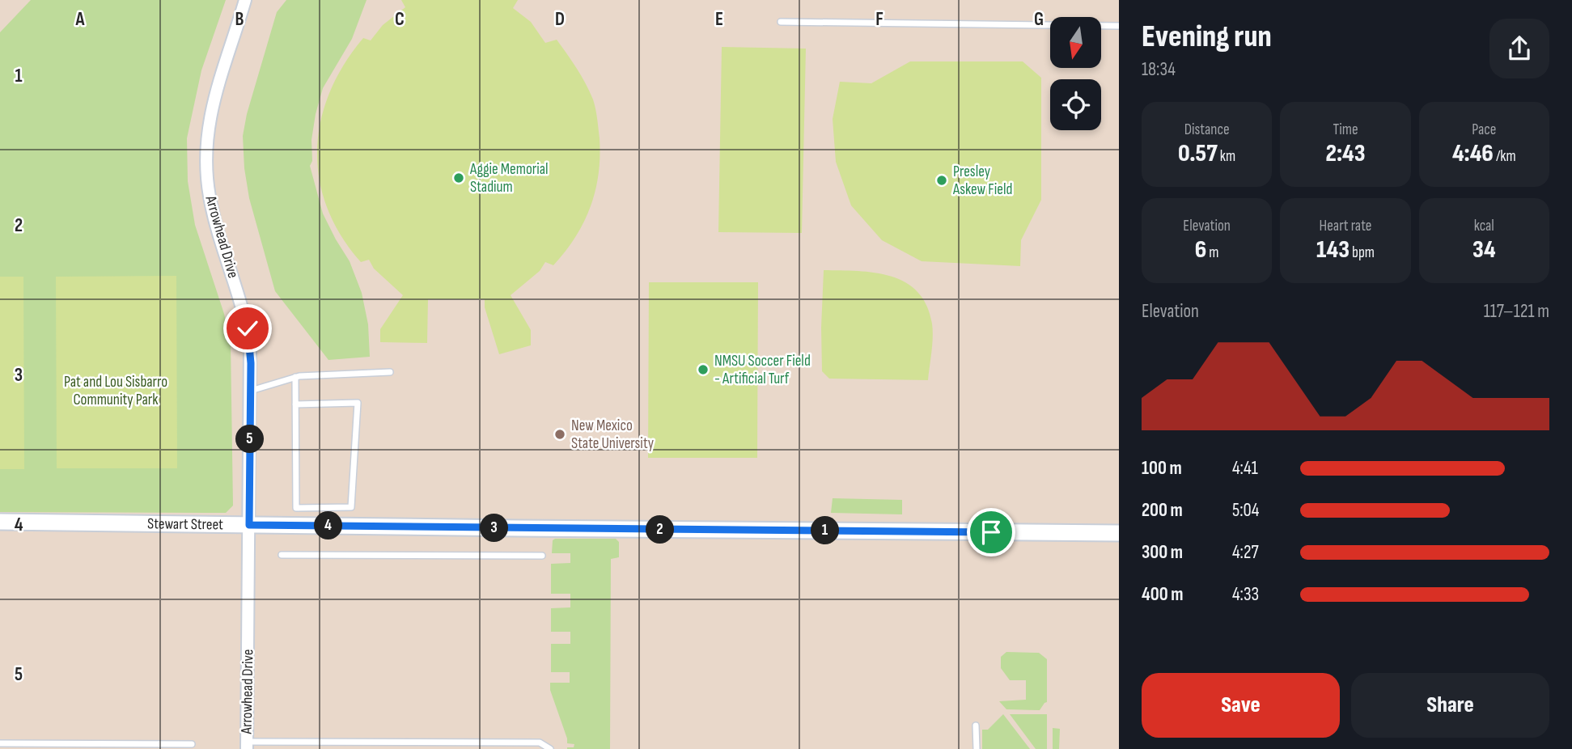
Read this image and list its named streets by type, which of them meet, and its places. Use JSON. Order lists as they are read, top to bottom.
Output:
{
  "streets": {
    "street": ["Arrowhead Drive", "Stewart Street"]
  },
  "crossings": [
    ["Arrowhead Drive", "Stewart Street"]
  ],
  "parks": ["Pat and Lou Sisbarro Community Park"],
  "places": [
    "Aggie Memorial Stadium",
    "Presley Askew Field",
    "NMSU Soccer Field - Artificial Turf",
    "New Mexico State University"
  ],
  "north": "bottom",
  "page": {
    "heading": ["Evening run", "18:34"],
    "stats": [
      ["Distance", "0.57 km"],
      ["Time", "2:43"],
      ["Pace", "4:46 /km"],
      ["Elevation", "6 m"],
      ["Heart rate", "143 bpm"],
      ["kcal", "34"]
    ],
    "chart": ["Elevation", "117–121 m"],
    "pins": [
      "5",
      "4",
      "3",
      "2",
      "1"
    ],
    "list": [
      {
        "name": "100 m",
        "note": "4:41"
      },
      {
        "name": "200 m",
        "note": "5:04"
      },
      {
        "name": "300 m",
        "note": "4:27"
      },
      {
        "name": "400 m",
        "note": "4:33"
      }
    ],
    "buttons": ["Save", "Share"]
  },
  "grid": {
    "columns": [
      "A",
      "B",
      "C",
      "D",
      "E",
      "F",
      "G"
    ],
    "rows": [
      "1",
      "2",
      "3",
      "4",
      "5"
    ]
  }
}
